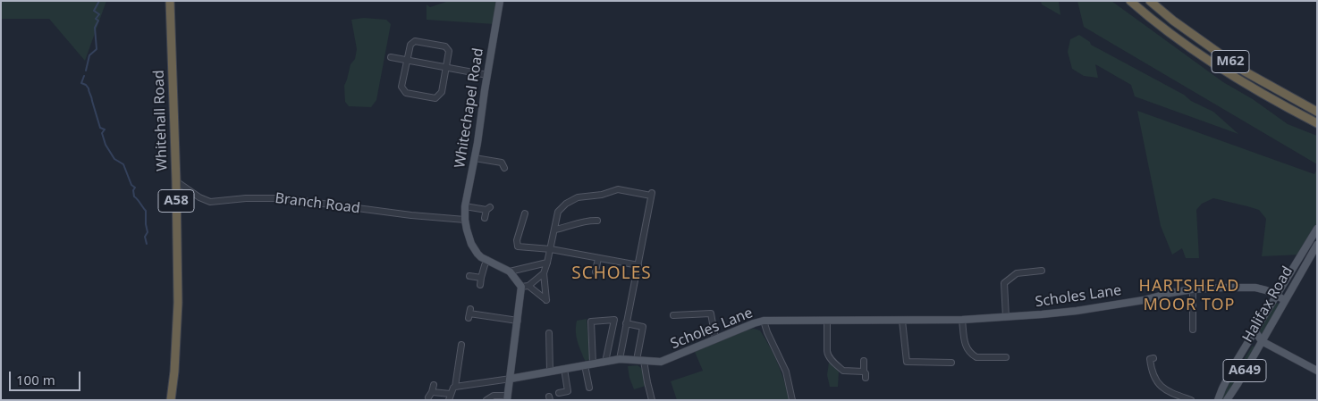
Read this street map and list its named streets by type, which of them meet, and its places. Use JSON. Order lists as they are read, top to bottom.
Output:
{
  "streets": {
    "highway": ["M62", "Whitehall Road", "A58"],
    "main road": [
      "Whitechapel Road",
      "Scholes Lane",
      "Halifax Road",
      "A649"
    ],
    "street": ["Branch Road"]
  },
  "crossings": [
    ["Whitechapel Road", "Branch Road"],
    ["Whitehall Road", "Branch Road"],
    ["Scholes Lane", "Halifax Road"]
  ],
  "districts": ["SCHOLES", "HARTSHEAD MOOR TOP"],
  "scale_bar": "100 m"
}
